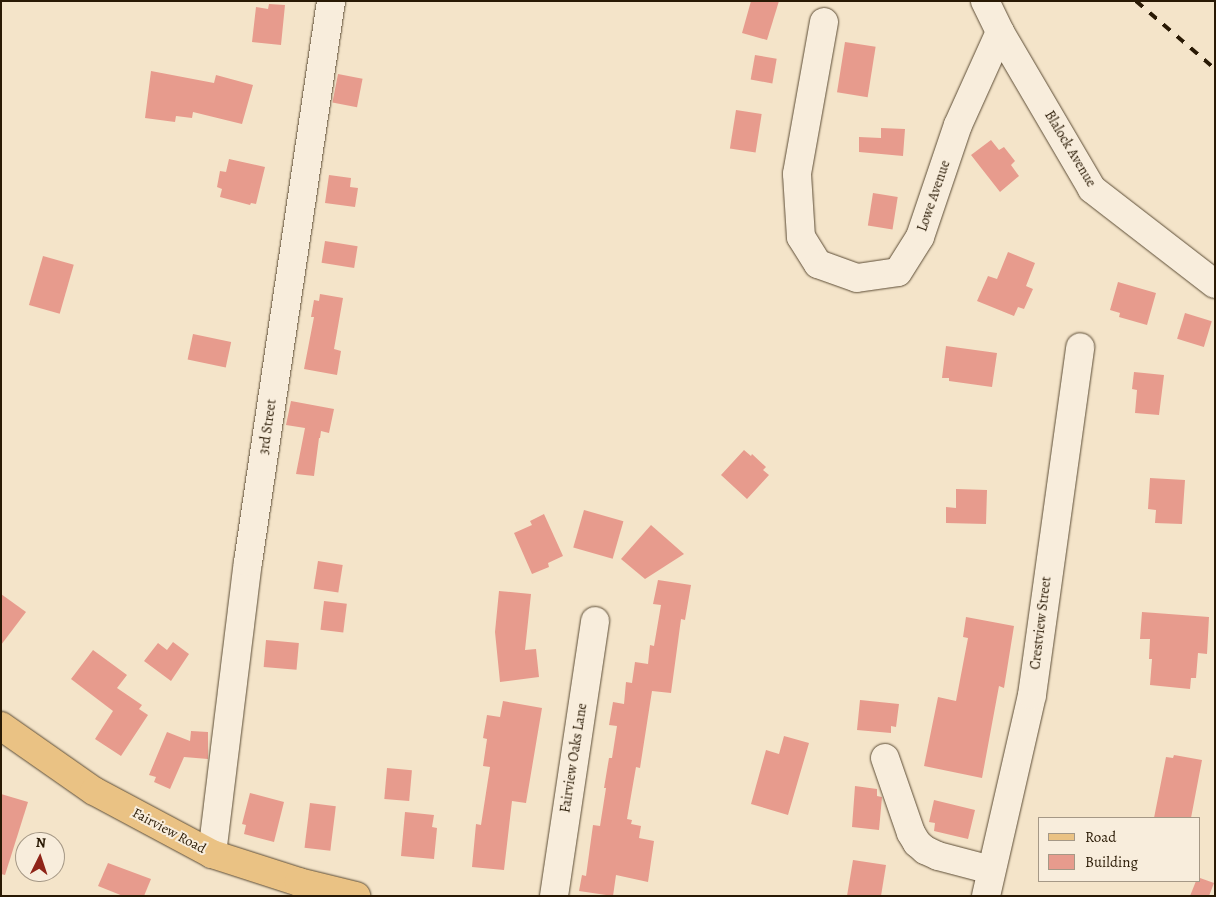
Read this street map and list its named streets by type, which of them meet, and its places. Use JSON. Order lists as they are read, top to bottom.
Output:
{
  "streets": {
    "main road": ["Fairview Road"],
    "street": [
      "Blalock Avenue",
      "Lowe Avenue",
      "3rd Street",
      "Crestview Street",
      "Fairview Oaks Lane"
    ]
  },
  "crossings": [
    ["Blalock Avenue", "Lowe Avenue"],
    ["3rd Street", "Fairview Road"]
  ],
  "legend": ["Road", "Building"],
  "north": "top"
}
